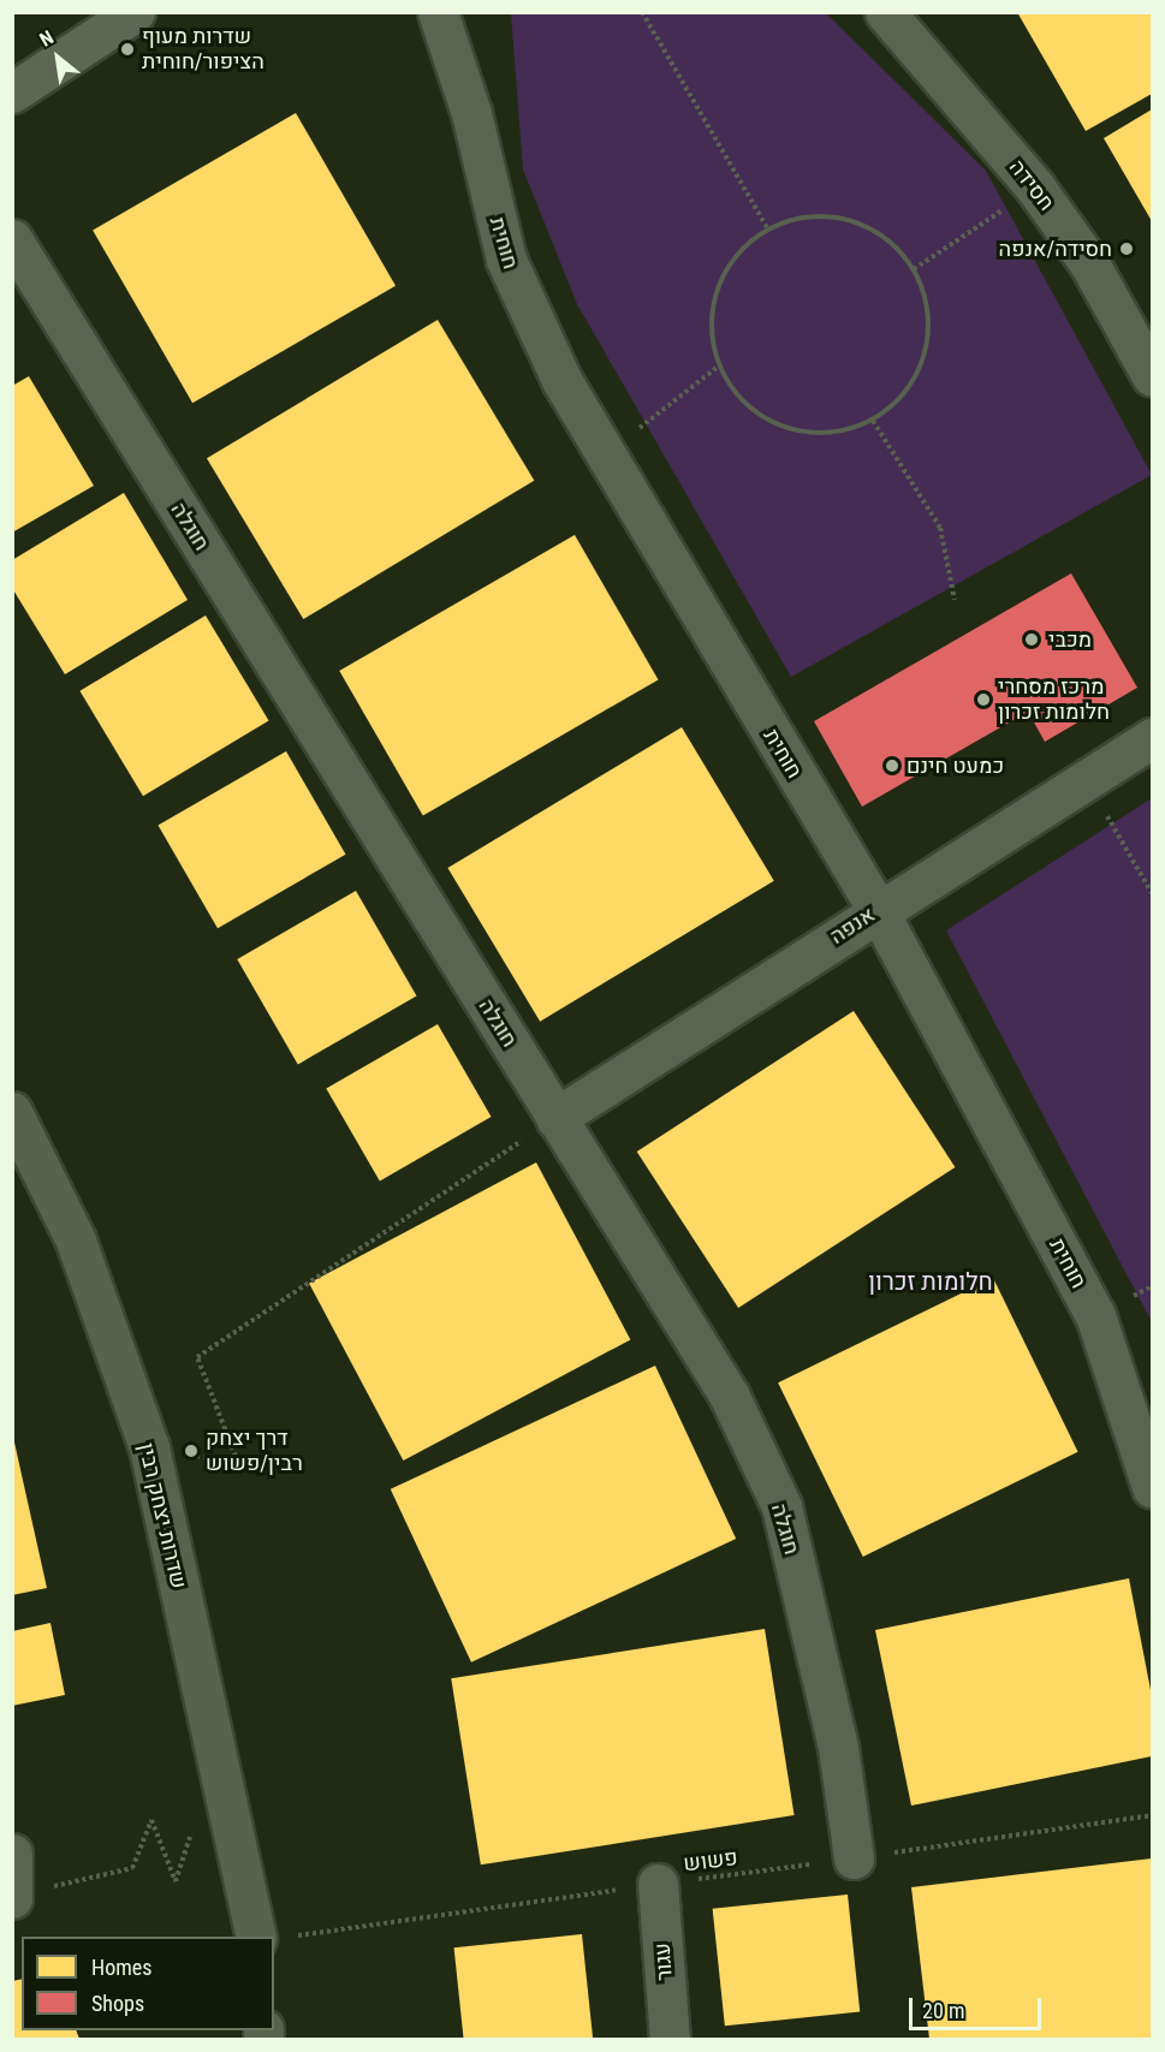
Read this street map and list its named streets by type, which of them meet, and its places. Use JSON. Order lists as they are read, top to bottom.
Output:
{
  "streets": {
    "main road": ["שדרות יצחק רבין"],
    "street": [
      "חסידה",
      "חוחית",
      "חוגלה",
      "אנפה",
      "עגור"
    ],
    "path": ["פשוש"]
  },
  "crossings": [
    ["חוחית", "אנפה"],
    ["חוגלה", "אנפה"],
    ["חוגלה", "פשוש"],
    ["פשוש", "עגור"]
  ],
  "districts": ["חלומות זכרון"],
  "places": [
    "שדרות מעוף הציפור/חוחית",
    "חסידה/אנפה",
    "מכבי",
    "מרכז מסחרי חלומות זכרון",
    "כמעט חינם",
    "דרך יצחק רבין/פשוש"
  ],
  "legend": ["Homes", "Shops"],
  "scale_bar": "20 m",
  "north": "top left"
}
